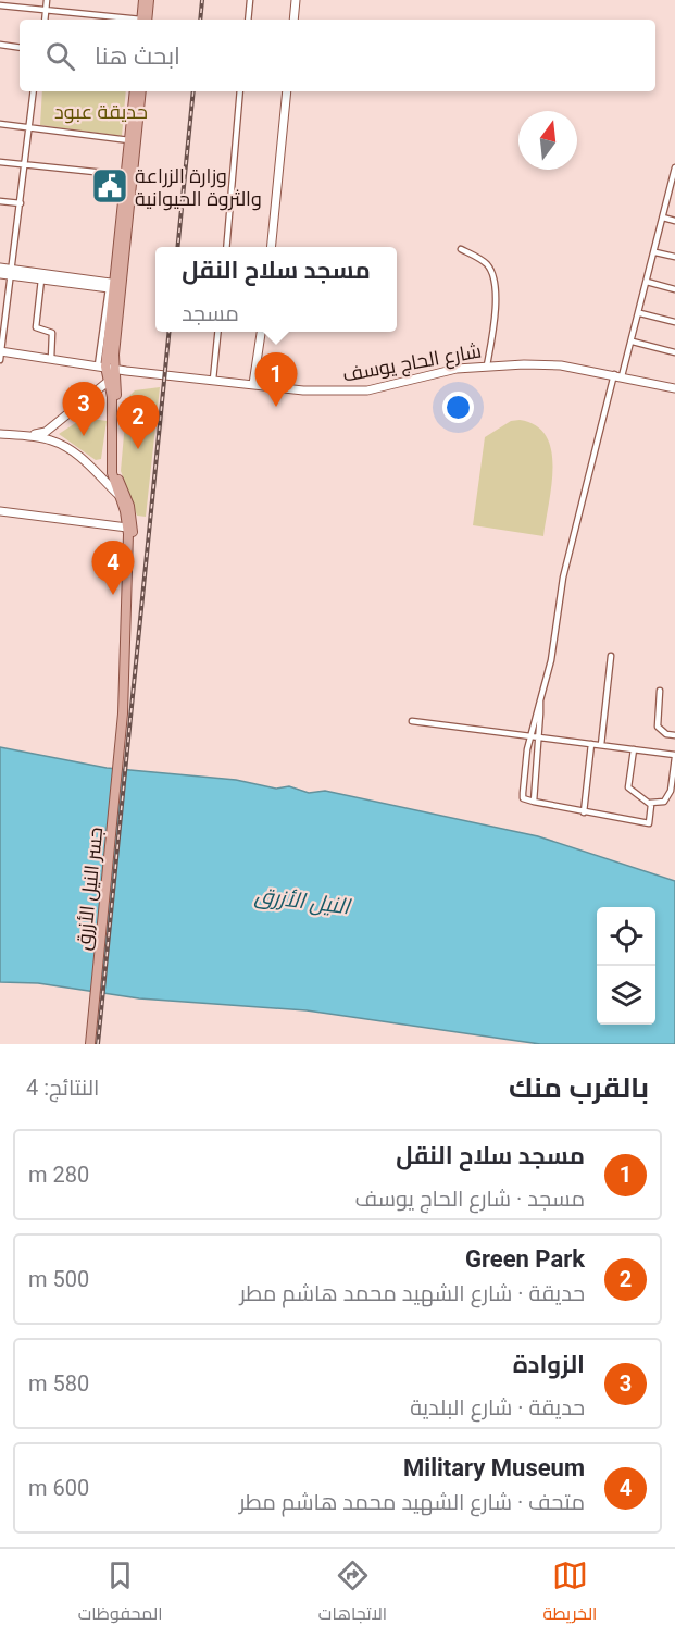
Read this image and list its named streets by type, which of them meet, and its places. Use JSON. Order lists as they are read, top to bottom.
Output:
{
  "streets": {
    "main road": ["شارع الحاج يوسف", "جسر النيل الأزرق"]
  },
  "water": ["النيل الأزرق"],
  "parks": ["حديقة عبود"],
  "places": {
    "public building": ["وزارة الزراعة والثروة الحيوانية"]
  },
  "north": "top",
  "page": {
    "search": "ابحث هنا",
    "popup": ["مسجد سلاح النقل", "مسجد"],
    "pins": [
      "1",
      "3",
      "2",
      "4"
    ],
    "heading": ["بالقرب منك", "النتائج: 4"],
    "list": [
      {
        "mark": "1",
        "name": "مسجد سلاح النقل",
        "note": "مسجد · شارع الحاج يوسف",
        "value": "280 m"
      },
      {
        "mark": "2",
        "name": "Green Park",
        "note": "حديقة · شارع الشهيد محمد هاشم مطر",
        "value": "500 m"
      },
      {
        "mark": "3",
        "name": "الزوادة",
        "note": "حديقة · شارع البلدية",
        "value": "580 m"
      },
      {
        "mark": "4",
        "name": "Military Museum",
        "note": "متحف · شارع الشهيد محمد هاشم مطر",
        "value": "600 m"
      }
    ],
    "nav": ["الخريطة", "الاتجاهات", "المحفوظات"]
  }
}
